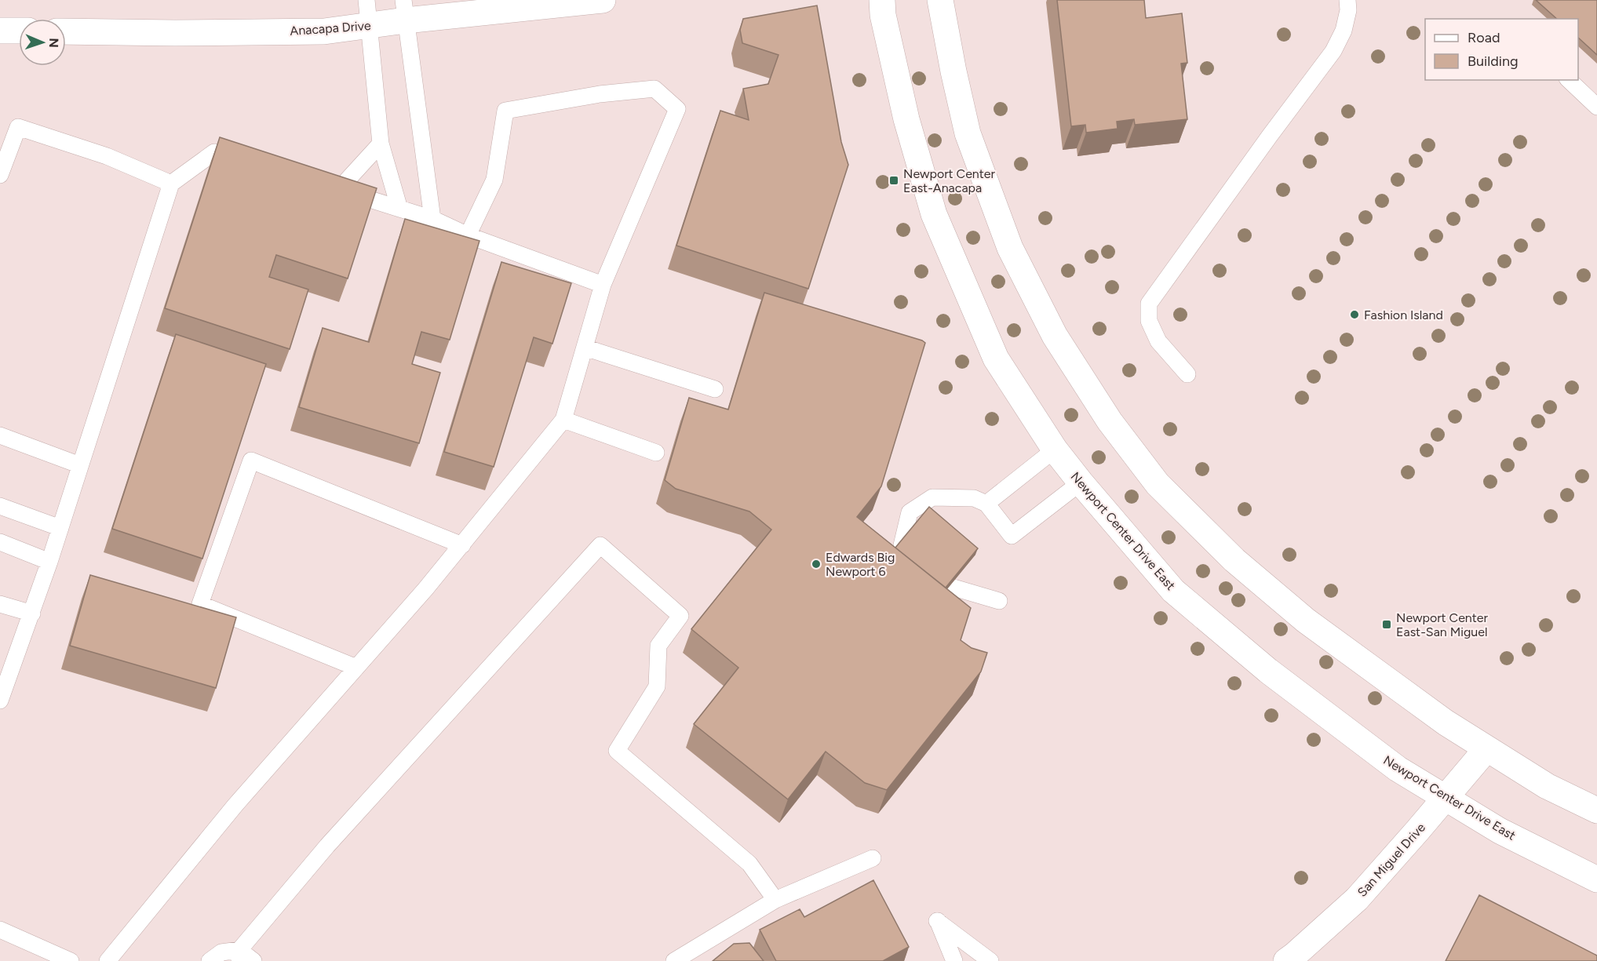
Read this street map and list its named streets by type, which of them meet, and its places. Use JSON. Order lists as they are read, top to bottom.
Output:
{
  "streets": {
    "main road": ["Anacapa Drive", "Newport Center Drive East", "San Miguel Drive"]
  },
  "crossings": [
    ["Newport Center Drive East", "San Miguel Drive"]
  ],
  "places": {
    "transit": ["Newport Center East-Anacapa", "Newport Center East-San Miguel"],
    "other": ["Fashion Island", "Edwards Big Newport 6"]
  },
  "legend": ["Road", "Building"],
  "north": "right"
}
